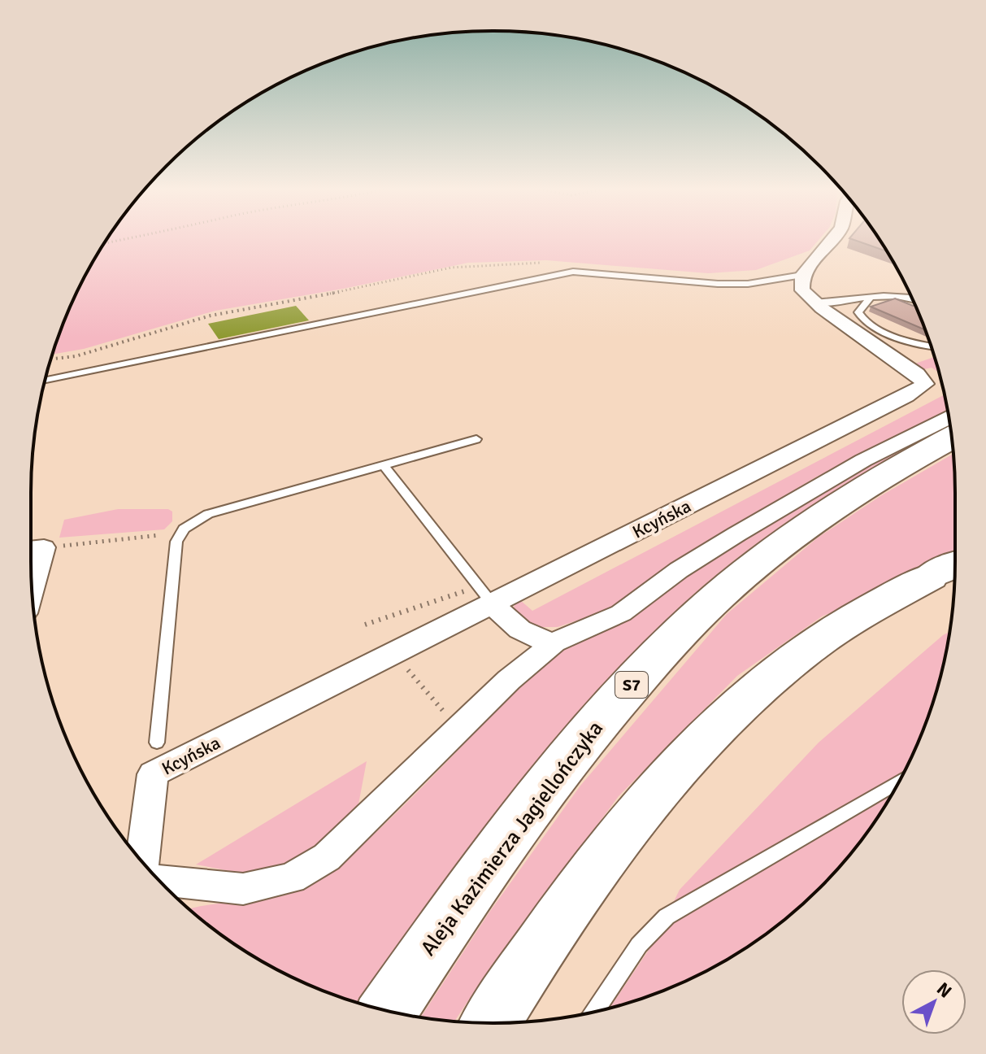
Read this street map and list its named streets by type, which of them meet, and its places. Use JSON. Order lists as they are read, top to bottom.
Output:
{
  "streets": {
    "highway": ["S7", "Aleja Kazimierza Jagiellończyka"],
    "street": ["Kcyńska"]
  },
  "north": "top right"
}
